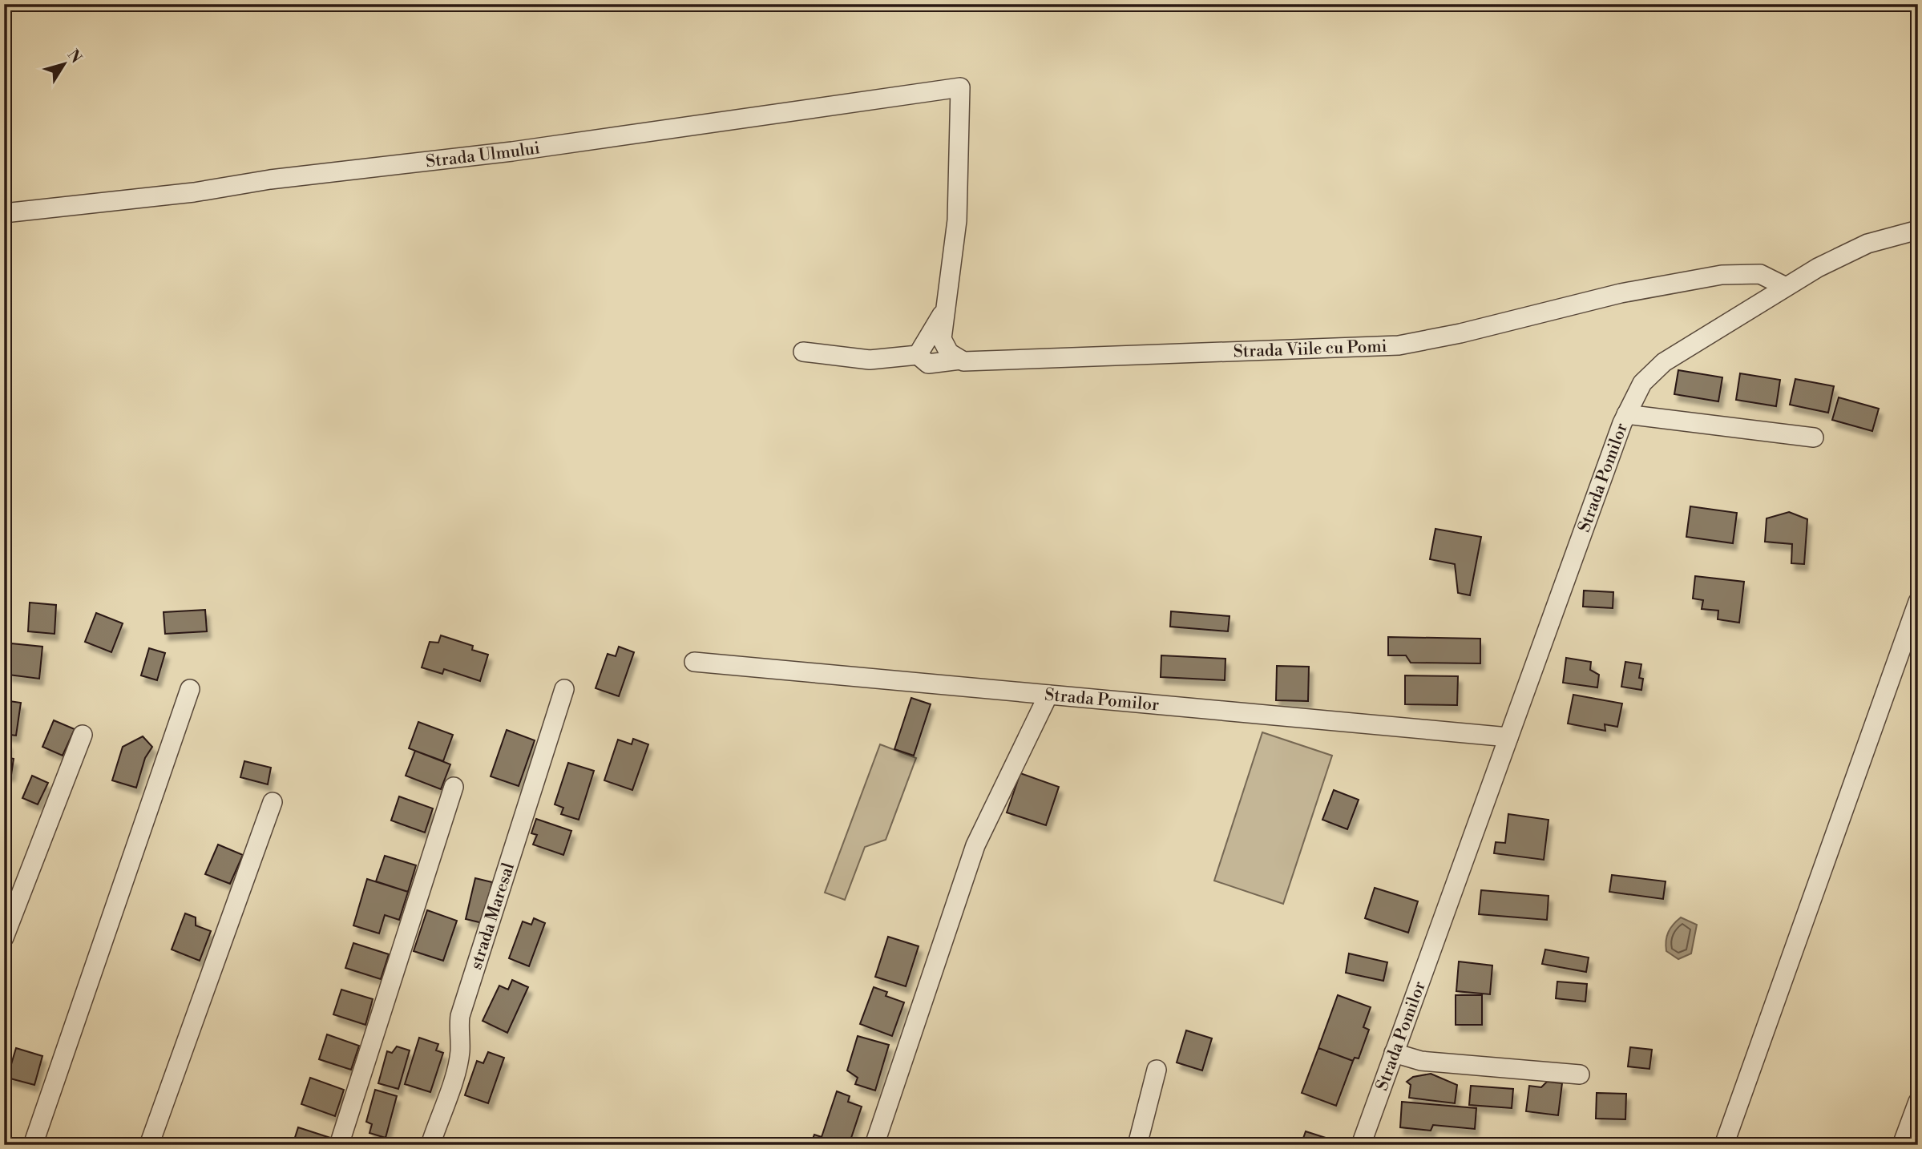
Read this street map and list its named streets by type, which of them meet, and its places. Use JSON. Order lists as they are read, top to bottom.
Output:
{
  "streets": {
    "street": [
      "Strada Ulmului",
      "Strada Viile cu Pomi",
      "Strada Pomilor",
      "strada Maresal"
    ]
  },
  "crossings": [
    ["Strada Viile cu Pomi", "Strada Pomilor"]
  ],
  "north": "top right"
}
